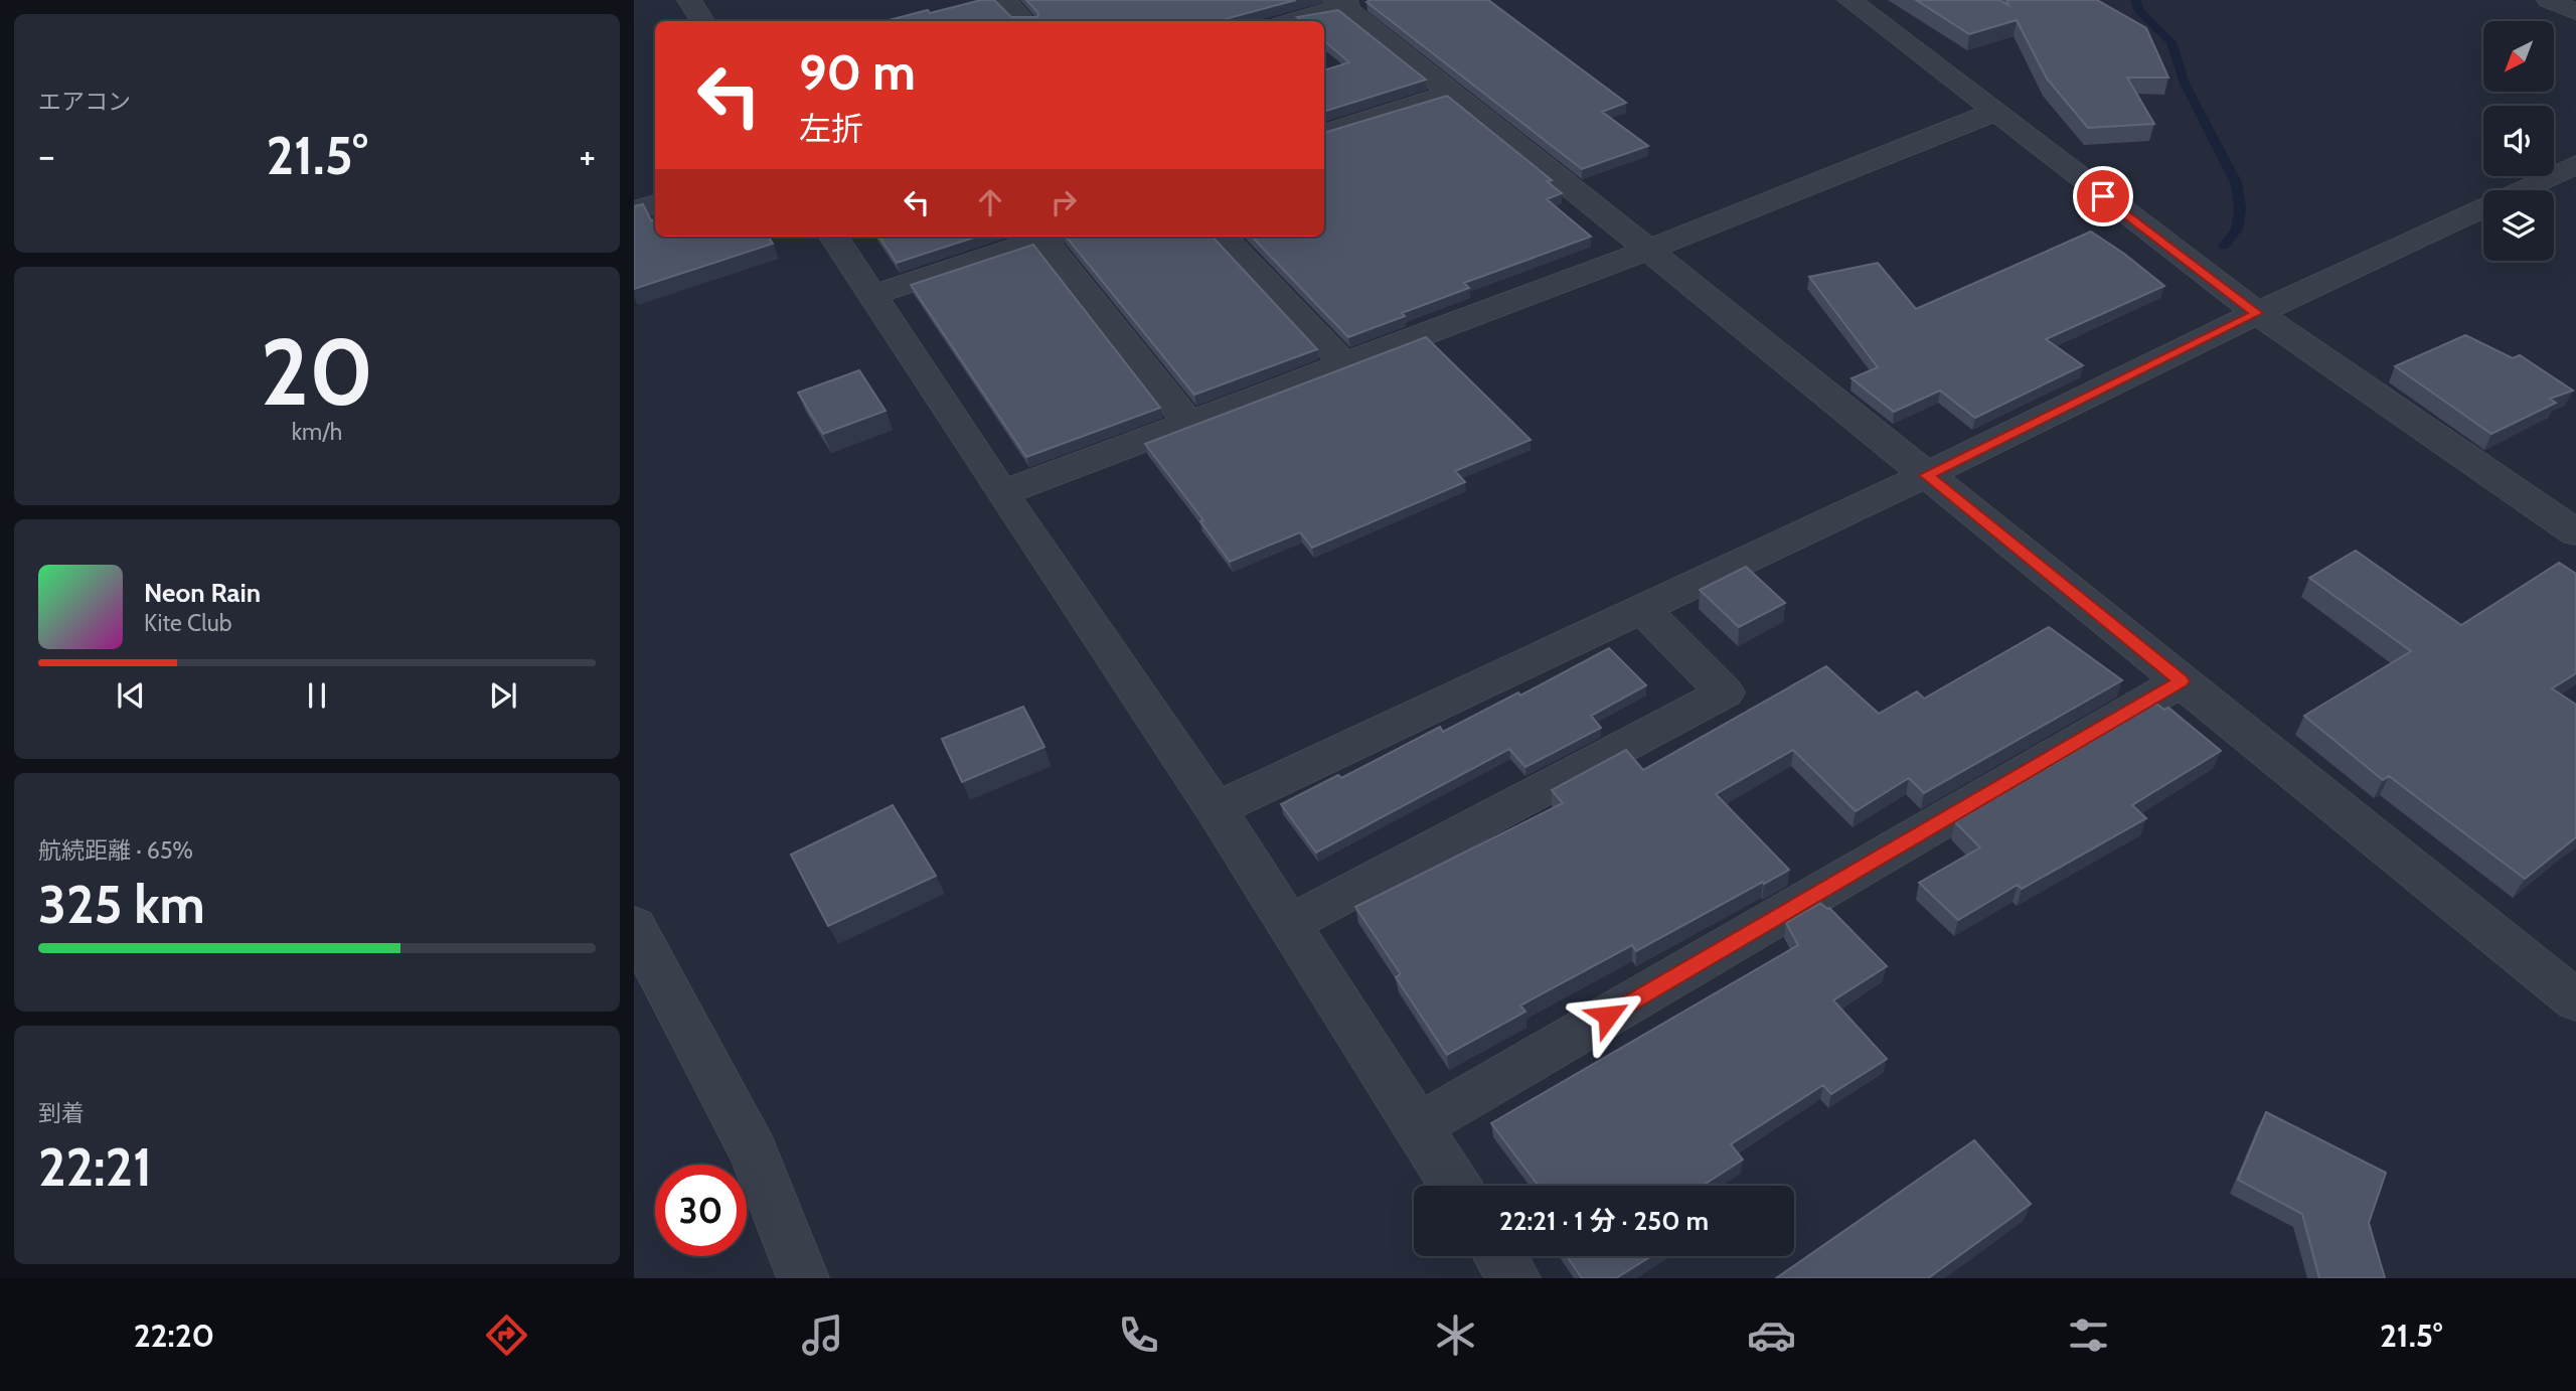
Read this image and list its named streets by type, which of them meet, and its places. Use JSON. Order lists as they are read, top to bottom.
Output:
{
  "north": "bottom left",
  "page": {
    "tile": [
      "エアコン",
      ["20", "km/h"],
      ["航続距離 · 65%", "325 km"],
      ["到着", "22:21"]
    ],
    "turn": ["90 m", "左折"],
    "heat": ["−", "21.5°", "+"],
    "song": ["Neon Rain", "Kite Club"],
    "limit": "30",
    "trip": "22:21 · 1 分 · 250 m",
    "tabs": ["22:20", "21.5°"]
  }
}
